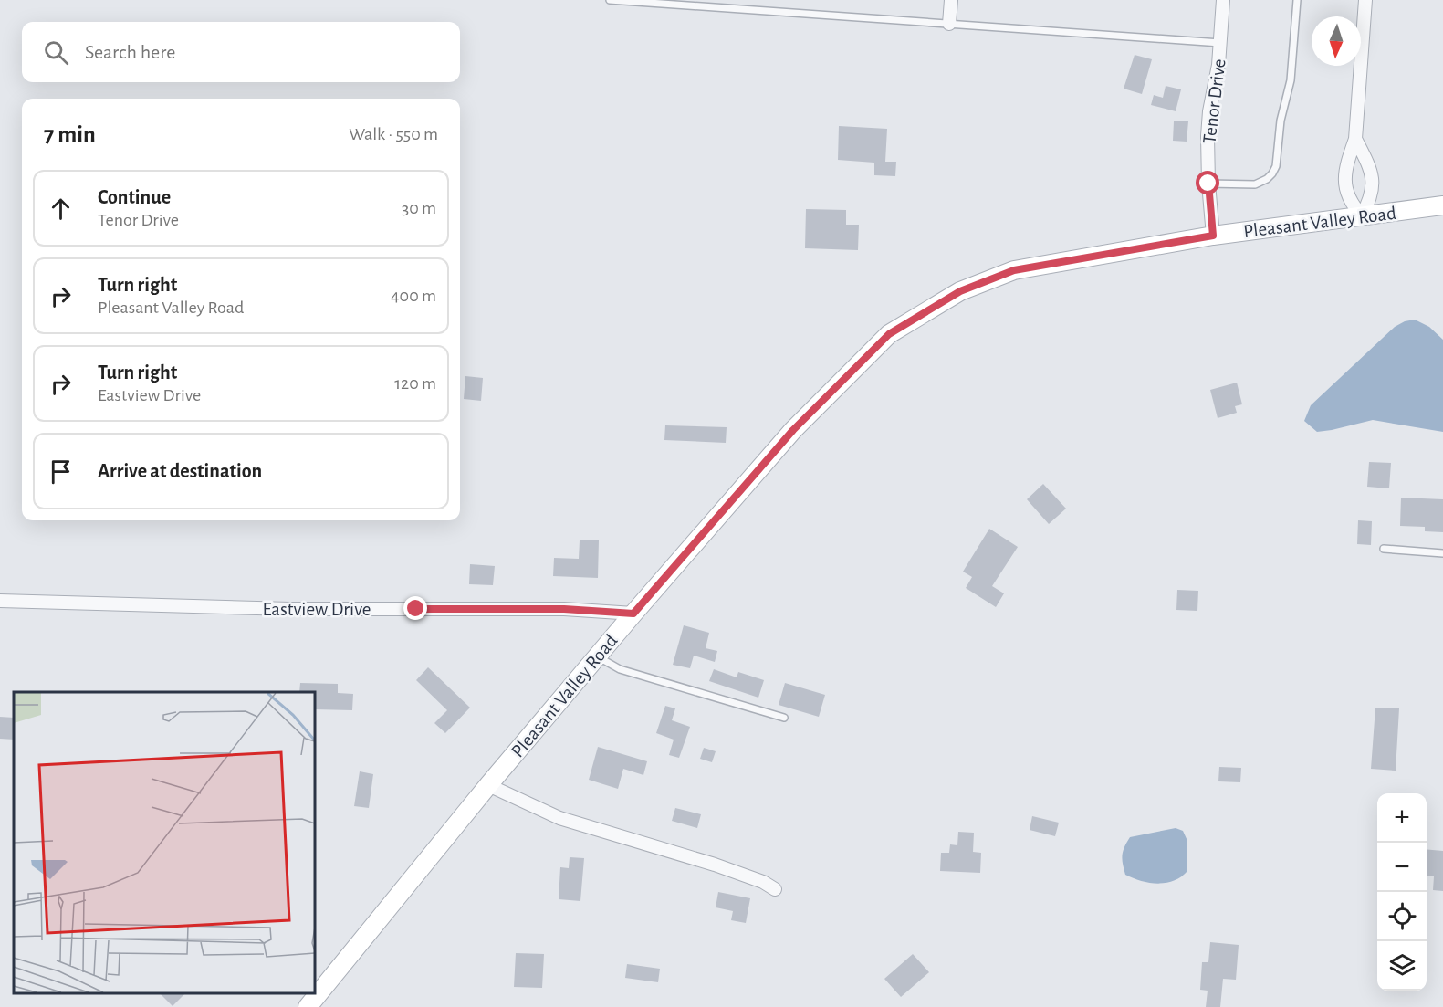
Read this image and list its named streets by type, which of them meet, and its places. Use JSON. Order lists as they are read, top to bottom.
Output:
{
  "streets": {
    "street": ["Tenor Drive", "Pleasant Valley Road", "Eastview Drive"]
  },
  "crossings": [
    ["Tenor Drive", "Pleasant Valley Road"],
    ["Pleasant Valley Road", "Eastview Drive"]
  ],
  "north": "bottom",
  "page": {
    "search": "Search here",
    "heading": ["7 min", "Walk · 550 m"],
    "list": [
      ["Continue", "Tenor Drive", "30 m"],
      ["Turn right", "Pleasant Valley Road", "400 m"],
      ["Turn right", "Eastview Drive", "120 m"],
      "Arrive at destination"
    ],
    "map_buttons": ["+", "−"]
  }
}
